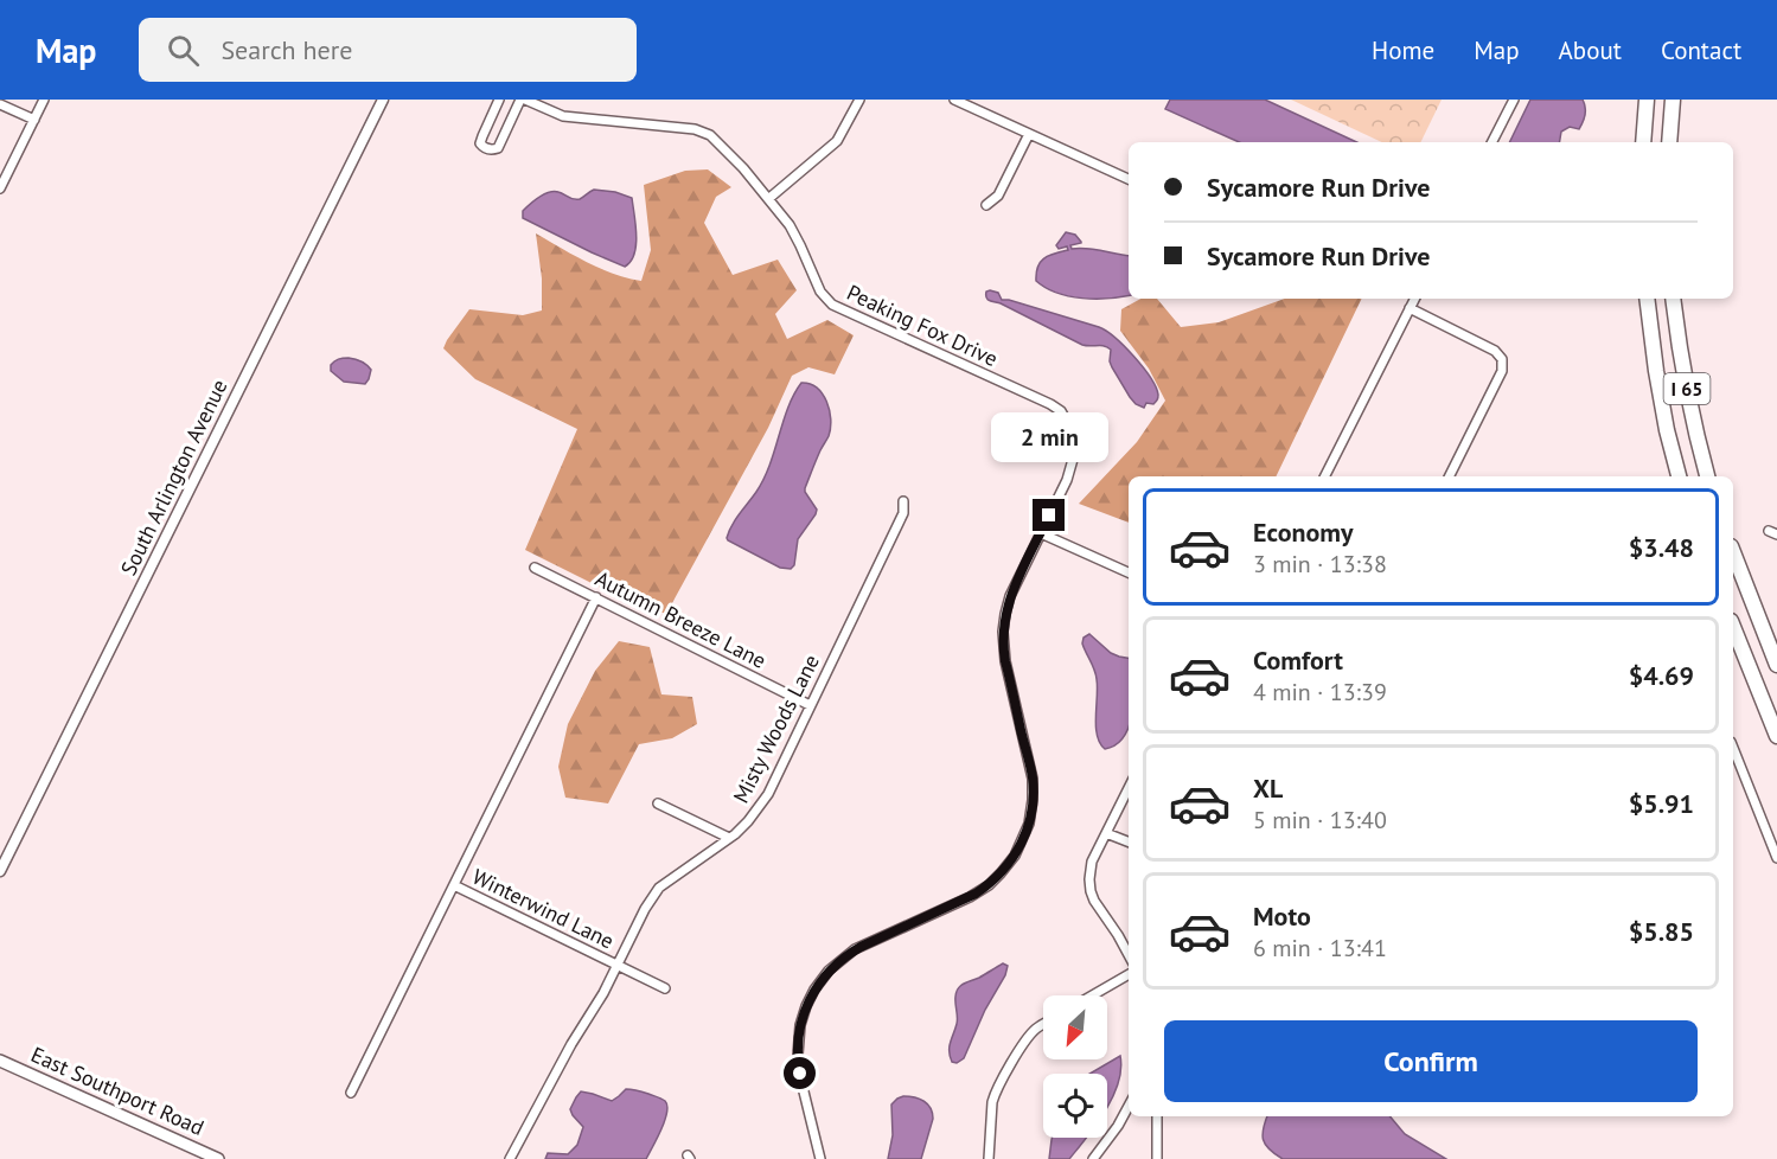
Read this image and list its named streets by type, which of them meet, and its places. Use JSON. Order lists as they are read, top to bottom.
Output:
{
  "streets": {
    "highway": ["I 65"],
    "main road": ["East Southport Road"],
    "street": [
      "Peaking Fox Drive",
      "South Arlington Avenue",
      "Autumn Breeze Lane",
      "Misty Woods Lane",
      "Winterwind Lane"
    ]
  },
  "crossings": [
    ["Autumn Breeze Lane", "Misty Woods Lane"],
    ["Misty Woods Lane", "Winterwind Lane"]
  ],
  "north": "bottom left",
  "page": {
    "header": "Map",
    "search": "Search here",
    "nav": [
      "Home",
      "Map",
      "About",
      "Contact"
    ],
    "banner": ["Sycamore Run Drive", "Sycamore Run Drive"],
    "bubble": "2 min",
    "list": [
      {
        "name": "Economy",
        "note": "3 min · 13:38",
        "value": "$3.48"
      },
      {
        "name": "Comfort",
        "note": "4 min · 13:39",
        "value": "$4.69"
      },
      {
        "name": "XL",
        "note": "5 min · 13:40",
        "value": "$5.91"
      },
      {
        "name": "Moto",
        "note": "6 min · 13:41",
        "value": "$5.85"
      }
    ],
    "buttons": "Confirm"
  }
}
